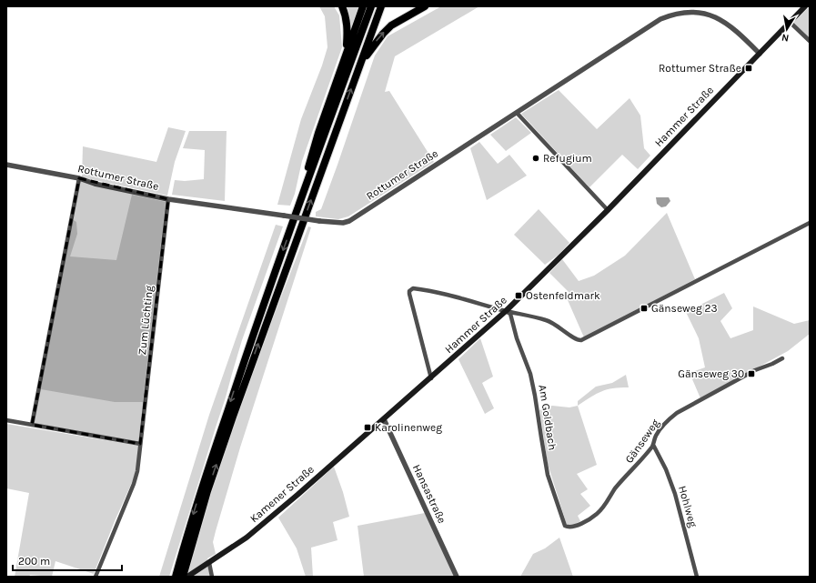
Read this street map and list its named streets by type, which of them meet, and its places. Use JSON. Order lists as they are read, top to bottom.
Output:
{
  "streets": {
    "main road": ["Hammer Straße", "Kamener Straße"],
    "street": [
      "Rottumer Straße",
      "Zum Lüchting",
      "Am Goldbach",
      "Gänseweg",
      "Hansastraße",
      "Hohlweg"
    ]
  },
  "crossings": [
    ["Hammer Straße", "Rottumer Straße"],
    ["Hammer Straße", "Am Goldbach"],
    ["Hammer Straße", "Kamener Straße"],
    ["Hammer Straße", "Hansastraße"],
    ["Rottumer Straße", "Zum Lüchting"],
    ["Am Goldbach", "Gänseweg"],
    ["Gänseweg", "Hohlweg"],
    ["Kamener Straße", "Hansastraße"]
  ],
  "places": {
    "transit": [
      "Rottumer Straße",
      "Ostenfeldmark",
      "Gänseweg 23",
      "Gänseweg 30",
      "Karolinenweg"
    ],
    "other": ["Refugium"]
  },
  "scale_bar": "200 m",
  "north": "bottom"
}
